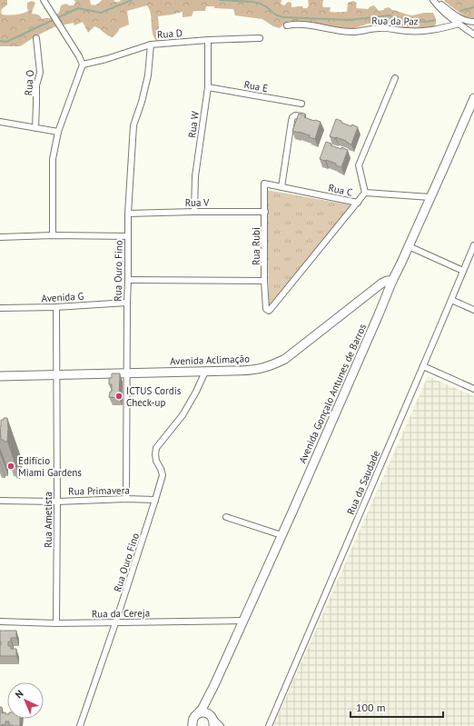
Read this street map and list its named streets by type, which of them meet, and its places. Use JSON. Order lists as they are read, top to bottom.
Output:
{
  "streets": {
    "main road": ["Avenida Aclimação", "Avenida Gonçalo Antunes de Barros"],
    "street": [
      "Rua da Paz",
      "Rua D",
      "Rua O",
      "Rua E",
      "Rua W",
      "Rua C",
      "Rua V",
      "Rua Rubi",
      "Rua Ouro Fino",
      "Avenida G",
      "Rua da Saudade",
      "Rua Primavera",
      "Rua Ametista",
      "Rua da Cereja"
    ]
  },
  "crossings": [
    ["Rua D", "Rua W"],
    ["Rua D", "Rua Ouro Fino"],
    ["Rua E", "Rua W"],
    ["Rua W", "Rua V"],
    ["Rua C", "Rua Rubi"],
    ["Rua C", "Avenida Gonçalo Antunes de Barros"],
    ["Rua V", "Rua Rubi"],
    ["Rua V", "Rua Ouro Fino"],
    ["Rua Ouro Fino", "Avenida G"],
    ["Rua Ouro Fino", "Avenida Aclimação"],
    ["Rua Ouro Fino", "Rua Primavera"],
    ["Rua Ouro Fino", "Rua da Cereja"],
    ["Avenida G", "Rua Ametista"],
    ["Avenida Aclimação", "Avenida Gonçalo Antunes de Barros"],
    ["Avenida Aclimação", "Rua Ametista"],
    ["Avenida Gonçalo Antunes de Barros", "Rua da Cereja"],
    ["Rua Primavera", "Rua Ametista"],
    ["Rua Ametista", "Rua da Cereja"]
  ],
  "places": ["ICTUS Cordis Check-up", "Edifício Miami Gardens"],
  "scale_bar": "100 m",
  "north": "top left"
}
